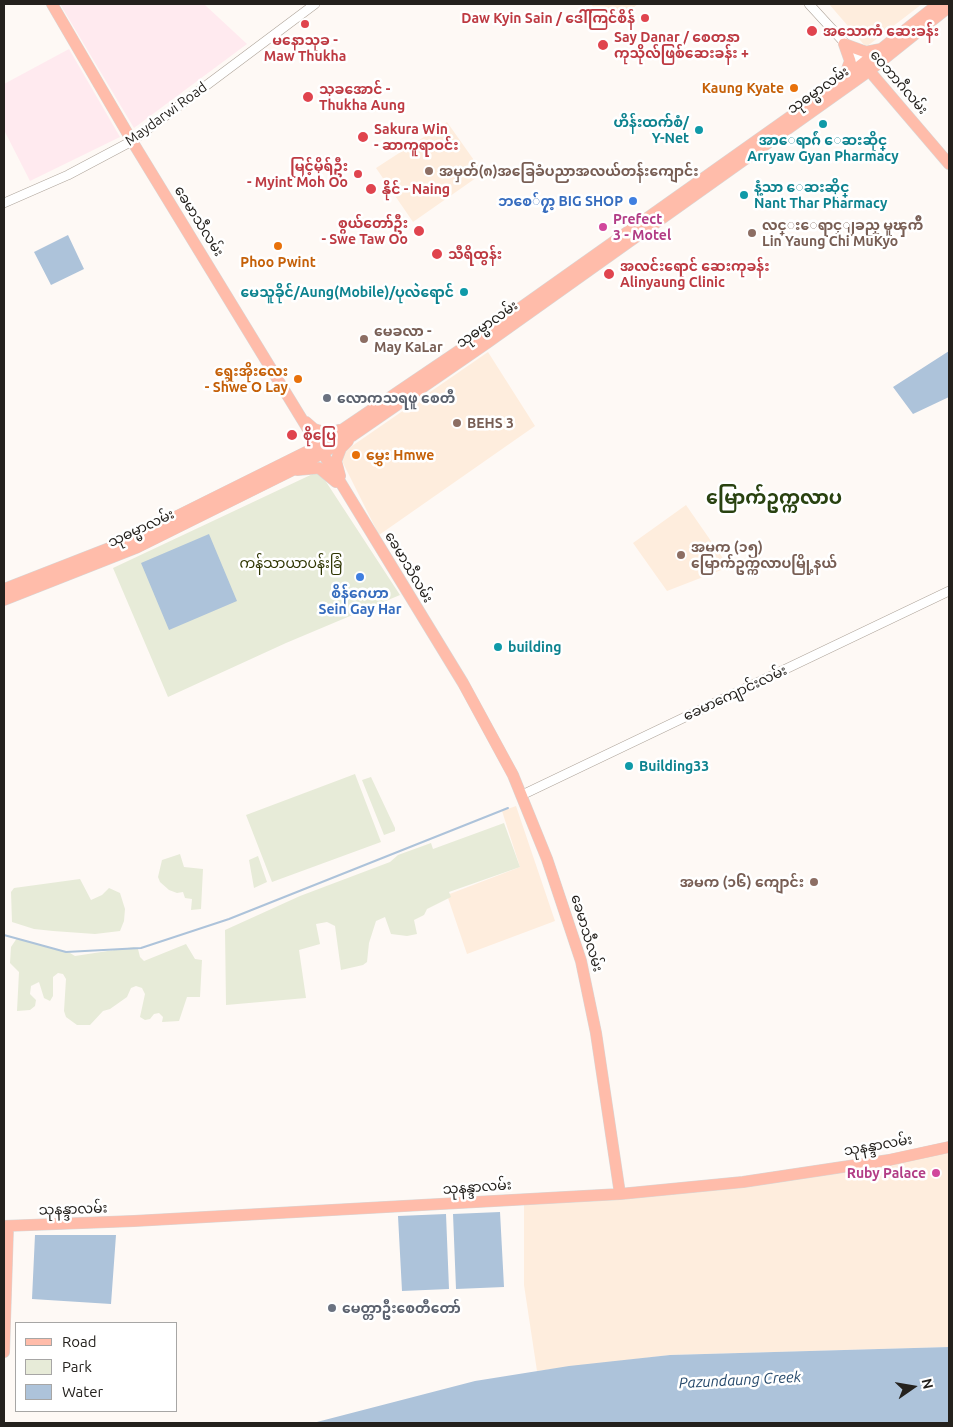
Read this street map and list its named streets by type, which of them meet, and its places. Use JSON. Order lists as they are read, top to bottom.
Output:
{
  "streets": {
    "main road": [
      "ဝေဘာဂီလမ်း",
      "သုဓမ္မာလမ်း",
      "ခေမာသီလမ်း",
      "သုနန္ဒာလမ်း"
    ],
    "street": ["Maydarwi Road", "ခေမာကျောင်းလမ်း"]
  },
  "crossings": [
    ["ဝေဘာဂီလမ်း", "သုဓမ္မာလမ်း"],
    ["သုဓမ္မာလမ်း", "ခေမာသီလမ်း"],
    ["Maydarwi Road", "ခေမာသီလမ်း"],
    ["ခေမာသီလမ်း", "ခေမာကျောင်းလမ်း"],
    ["ခေမာသီလမ်း", "သုနန္ဒာလမ်း"]
  ],
  "districts": ["မြောက်‌ဥက္ကလာပ"],
  "water": ["Pazundaung Creek"],
  "parks": ["ကန်သာယာပန်းခြံ"],
  "places": [
    "Daw Kyin Sain / ဒေါ်ကြင်စိန်",
    "မနောသုခ - Maw Thukha",
    "အသောကံ ဆေးခန်း",
    "Say Danar / စေတနာ ကုသိုလ်ဖြစ်ဆေးခန်း +",
    "Kaung Kyate",
    "သုခအောင် - Thukha Aung",
    "အာေရာဂ်ံ ေဆးဆိုင္ Arryaw Gyan Pharmacy",
    "ဟိန်းထက်စံ/ Y-Net",
    "Sakura Win - ဆာကူရာဝင်း",
    "အမှတ်(၈)အခြေခံပညာအလယ်တန်းကျောင်း",
    "မြင့်မိုရ်ဦး - Myint Moh Oo",
    "နိုင် - Naing",
    "နံ့သာ ေဆးဆိုင္ Nant Thar Pharmacy",
    "ဘစေ်၇ှာ့ BIG SHOP",
    "Prefect 3 - Motel",
    "စွယ်တော်ဦး - Swe Taw Oo",
    "လင္းေရာင္ျခည္ မူၾကိဳ Lin Yaung Chi MuKyo",
    "Phoo Pwint",
    "သီရိထွန်း",
    "အလင်းရောင် ဆေးကုခန်း Alinyaung Clinic",
    "မေသူခိုင်/Aung(Mobile)/ပုလဲရောင်",
    "မေခလာ - May KaLar",
    "ရွှေးအိုးလေး - Shwe O Lay",
    "လောကသရဖူ စေတီ",
    "BEHS 3",
    "စိုပြေ",
    "မွှေး Hmwe",
    "အမက (၁၅) မြောက်ဥက္ကလာပမြို့နယ်",
    "စိန်ဂေဟာ Sein Gay Har",
    "building",
    "Building33",
    "အမက (၁၆) ကျောင်း",
    "Ruby Palace",
    "မေတ္တာဦးစေတီတော်"
  ],
  "legend": ["Road", "Park", "Water"],
  "north": "right"
}
